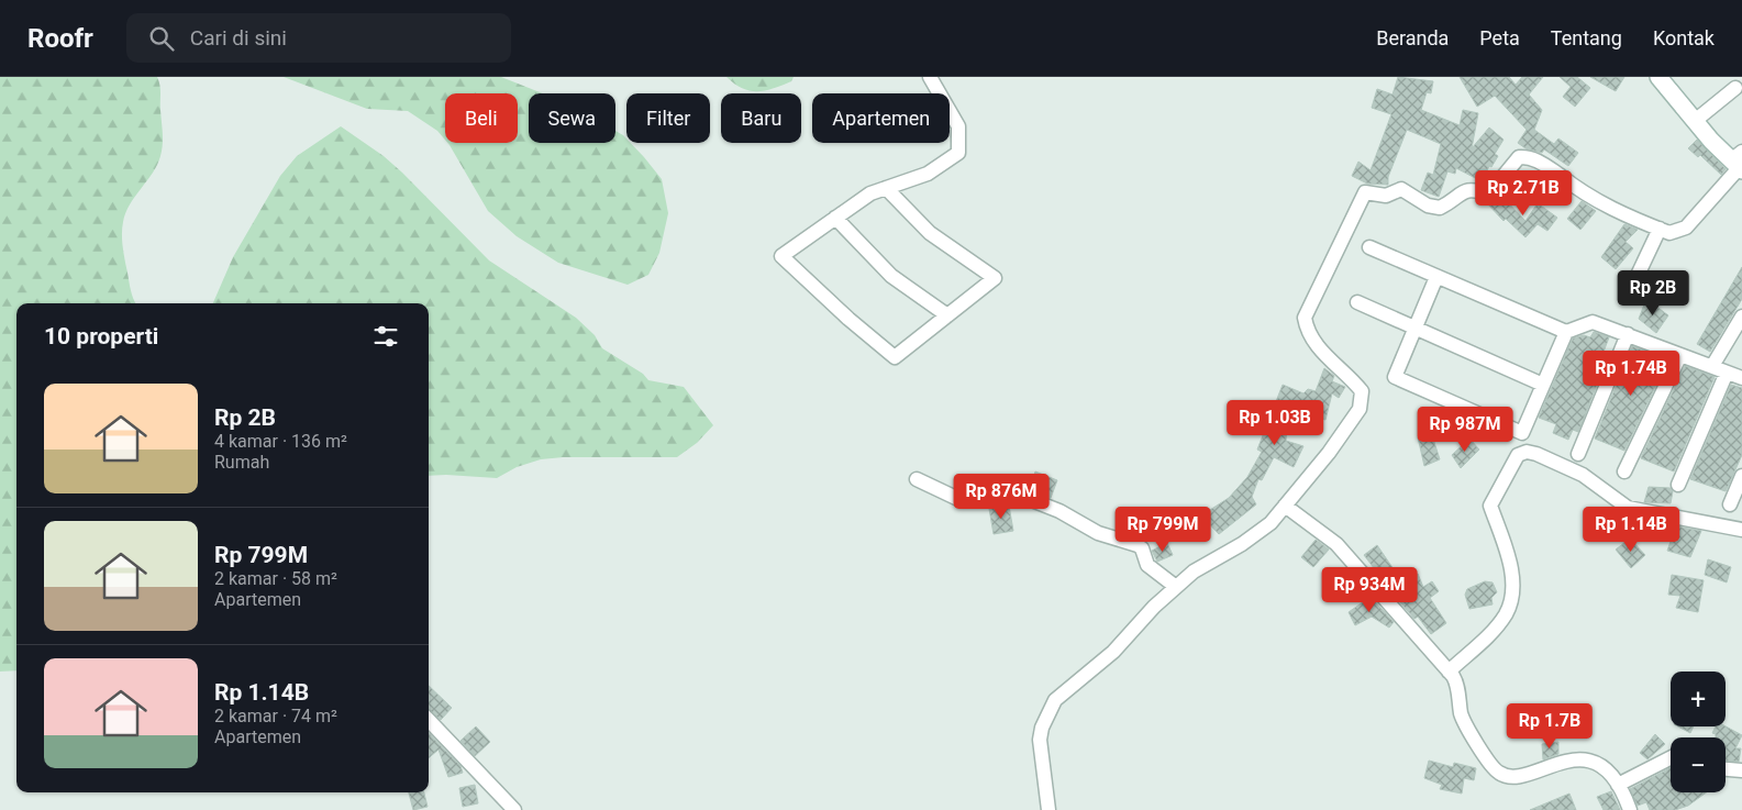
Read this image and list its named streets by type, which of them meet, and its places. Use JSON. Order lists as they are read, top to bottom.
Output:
{
  "page": {
    "header": "Roofr",
    "search": "Cari di sini",
    "nav": [
      "Beranda",
      "Peta",
      "Tentang",
      "Kontak"
    ],
    "chip": [
      "Beli",
      "Sewa",
      "Filter",
      "Baru",
      "Apartemen"
    ],
    "price": [
      "Rp 2.71B",
      "Rp 2B",
      "Rp 1.74B",
      "Rp 1.03B",
      "Rp 987M",
      "Rp 876M",
      "Rp 799M",
      "Rp 1.14B",
      "Rp 934M",
      "Rp 1.7B"
    ],
    "heading": "10 properti",
    "list": [
      {
        "name": "Rp 2B",
        "note": "4 kamar · 136 m² · Rumah"
      },
      {
        "name": "Rp 799M",
        "note": "2 kamar · 58 m² · Apartemen"
      },
      {
        "name": "Rp 1.14B",
        "note": "2 kamar · 74 m² · Apartemen"
      }
    ],
    "map_buttons": ["+", "−"]
  }
}
